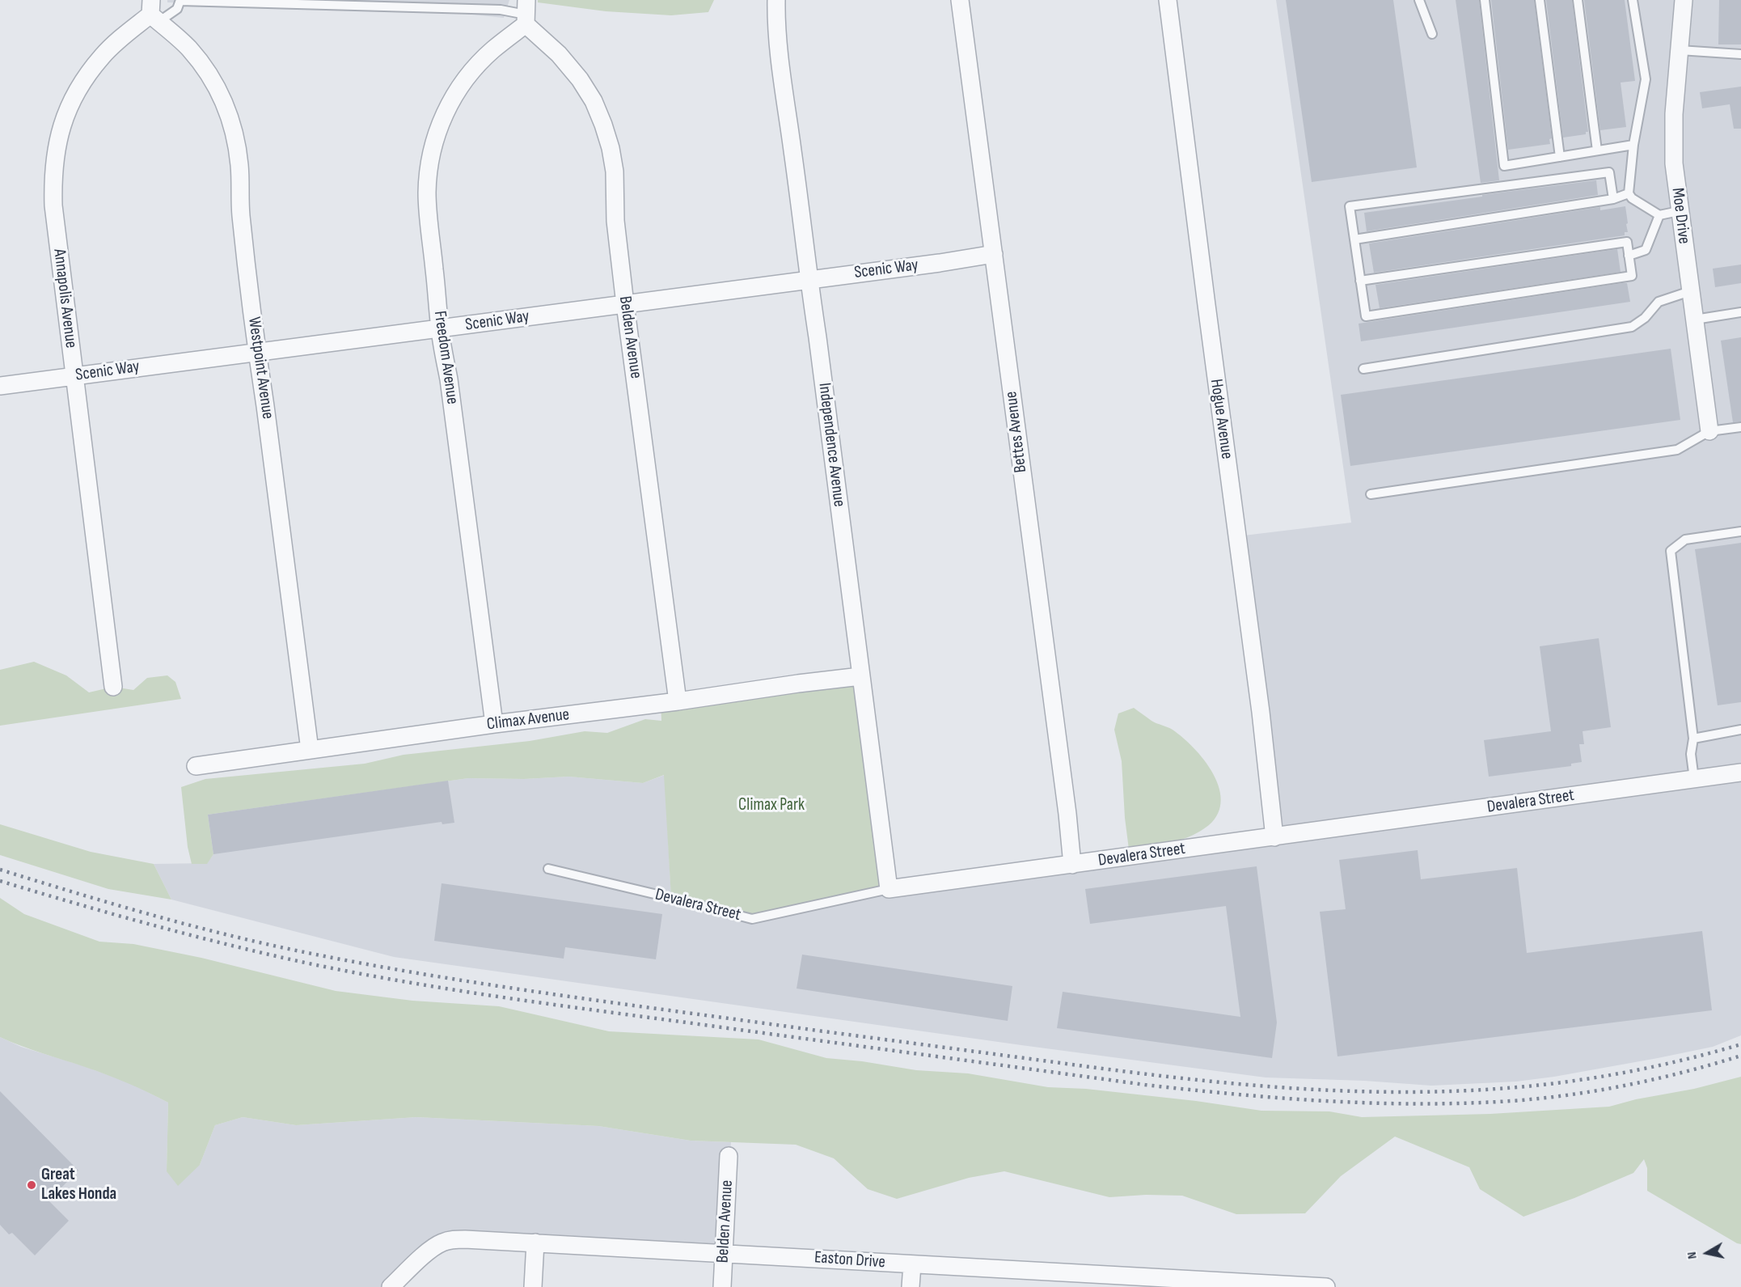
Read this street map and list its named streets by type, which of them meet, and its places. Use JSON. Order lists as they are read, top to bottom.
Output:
{
  "streets": {
    "street": [
      "Moe Drive",
      "Scenic Way",
      "Annapolis Avenue",
      "Belden Avenue",
      "Freedom Avenue",
      "Westpoint Avenue",
      "Hogue Avenue",
      "Bettes Avenue",
      "Independence Avenue",
      "Climax Avenue",
      "Devalera Street",
      "Easton Drive"
    ]
  },
  "crossings": [
    ["Scenic Way", "Annapolis Avenue"],
    ["Scenic Way", "Belden Avenue"],
    ["Scenic Way", "Freedom Avenue"],
    ["Scenic Way", "Westpoint Avenue"],
    ["Scenic Way", "Bettes Avenue"],
    ["Scenic Way", "Independence Avenue"],
    ["Annapolis Avenue", "Westpoint Avenue"],
    ["Belden Avenue", "Freedom Avenue"],
    ["Belden Avenue", "Climax Avenue"],
    ["Belden Avenue", "Easton Drive"],
    ["Freedom Avenue", "Climax Avenue"],
    ["Westpoint Avenue", "Climax Avenue"],
    ["Hogue Avenue", "Devalera Street"],
    ["Bettes Avenue", "Devalera Street"],
    ["Independence Avenue", "Climax Avenue"],
    ["Independence Avenue", "Devalera Street"]
  ],
  "parks": ["Climax Park"],
  "places": ["Great Lakes Honda"],
  "north": "left"
}
